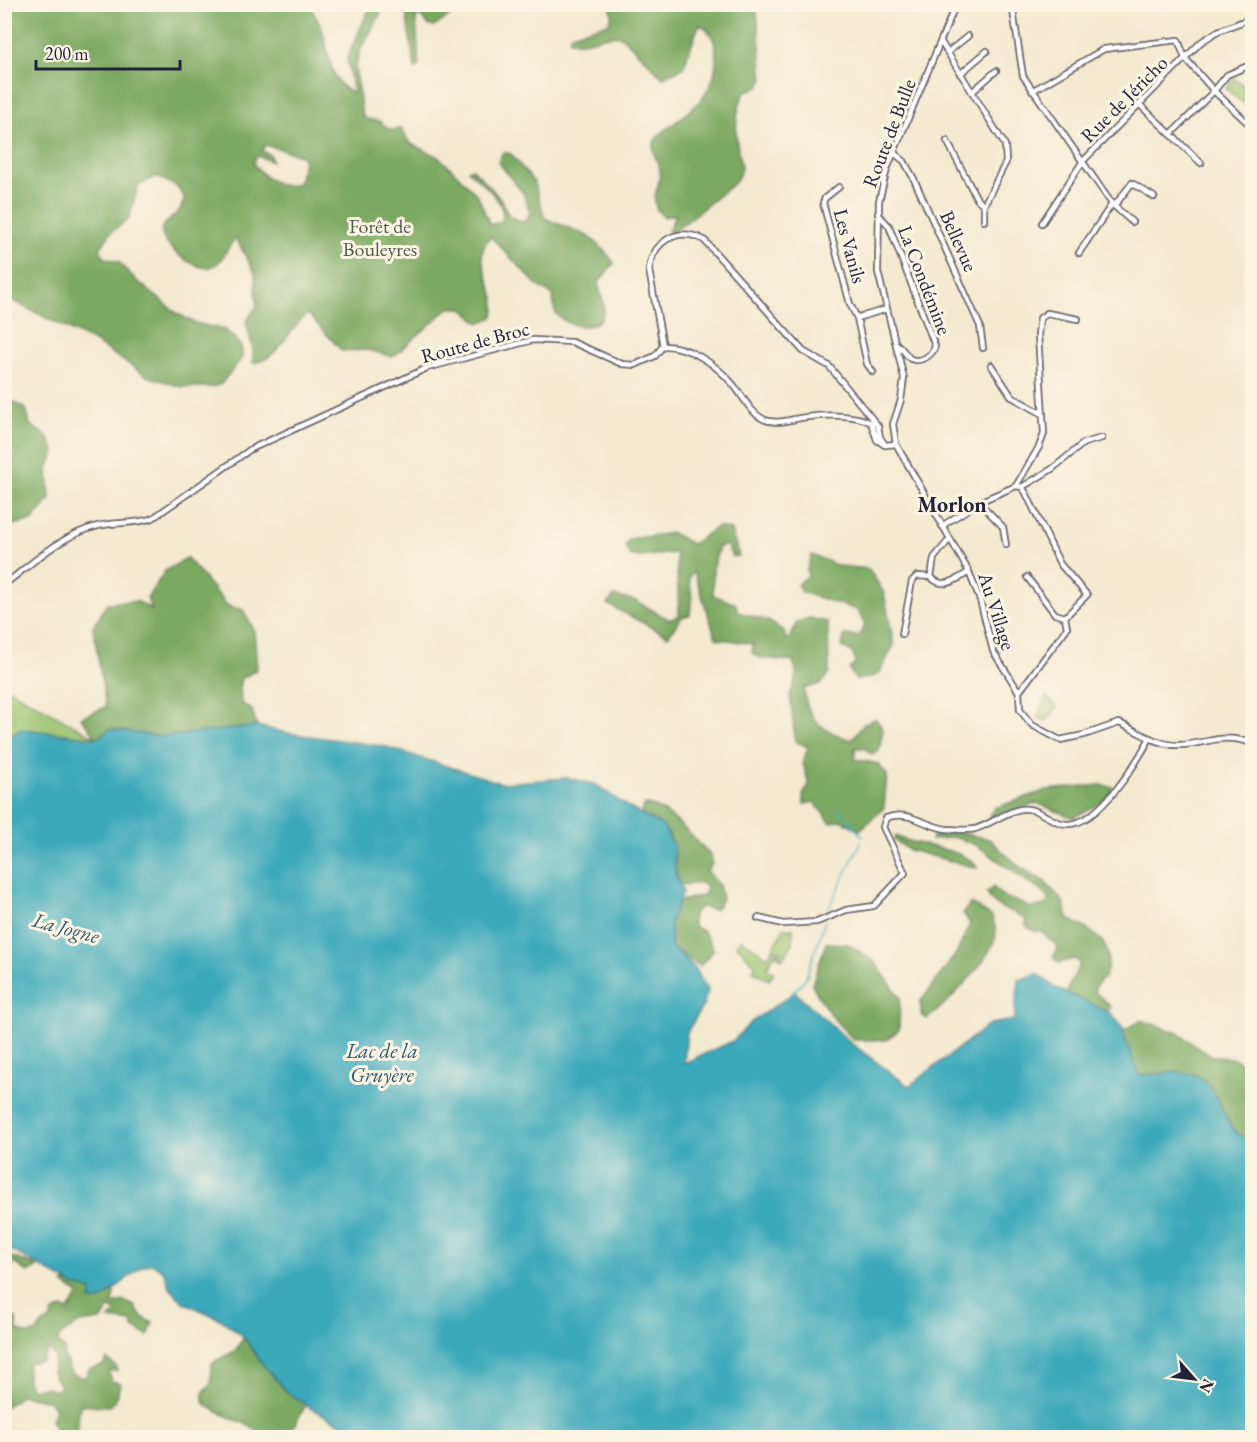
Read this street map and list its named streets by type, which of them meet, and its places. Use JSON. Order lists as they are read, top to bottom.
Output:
{
  "streets": {
    "street": [
      "Rue de Jéricho",
      "Route de Bulle",
      "Bellevue",
      "Les Vanils",
      "La Condémine",
      "Route de Broc",
      "Au Village"
    ]
  },
  "crossings": [
    ["Route de Bulle", "Bellevue"],
    ["Route de Bulle", "La Condémine"],
    ["Route de Bulle", "Au Village"]
  ],
  "districts": ["Morlon"],
  "water": ["La Jogne", "Lac de la Gruyère"],
  "parks": ["Forêt de Bouleyres"],
  "scale_bar": "200 m",
  "north": "bottom right"
}
